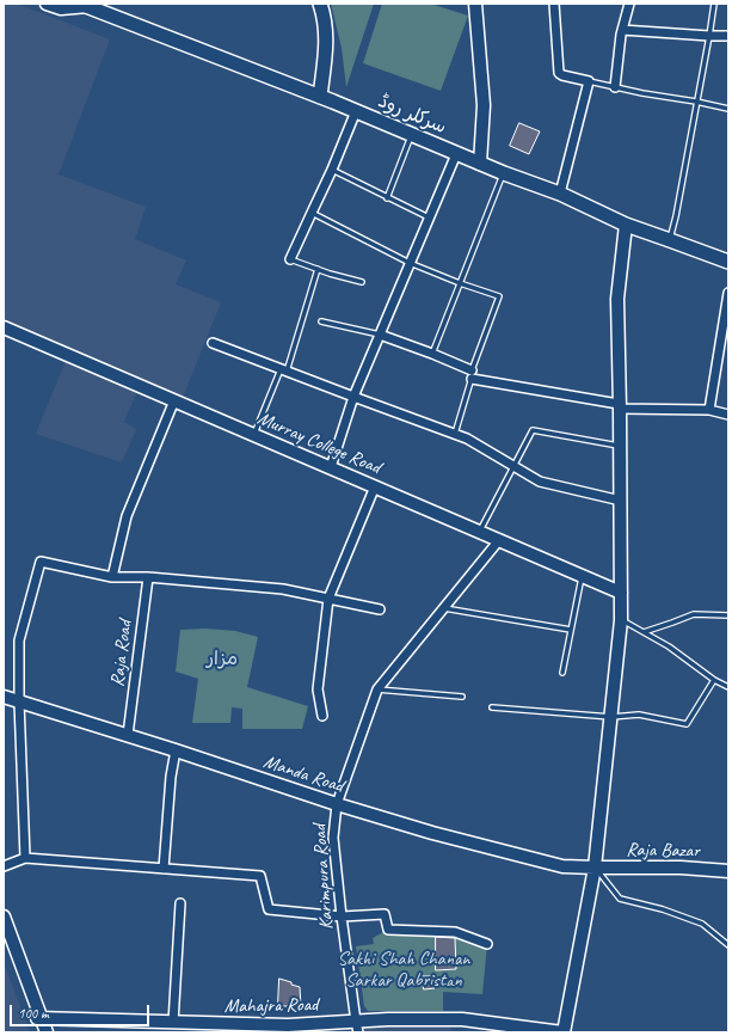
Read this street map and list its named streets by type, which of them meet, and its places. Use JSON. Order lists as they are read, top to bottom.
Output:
{
  "streets": {
    "main road": ["سرکلر روڈ"],
    "street": [
      "Murray College Road",
      "Raja Road",
      "Manda Road",
      "Raja Bazar",
      "Karimpura Road",
      "Mahajra Road"
    ]
  },
  "crossings": [
    ["Murray College Road", "Karimpura Road"],
    ["Raja Road", "Manda Road"],
    ["Manda Road", "Raja Bazar"],
    ["Manda Road", "Karimpura Road"],
    ["Karimpura Road", "Mahajra Road"]
  ],
  "parks": ["مزار", "Sakhi Shah Chanan Sarkar Qabristan"],
  "scale_bar": "100 m"
}
